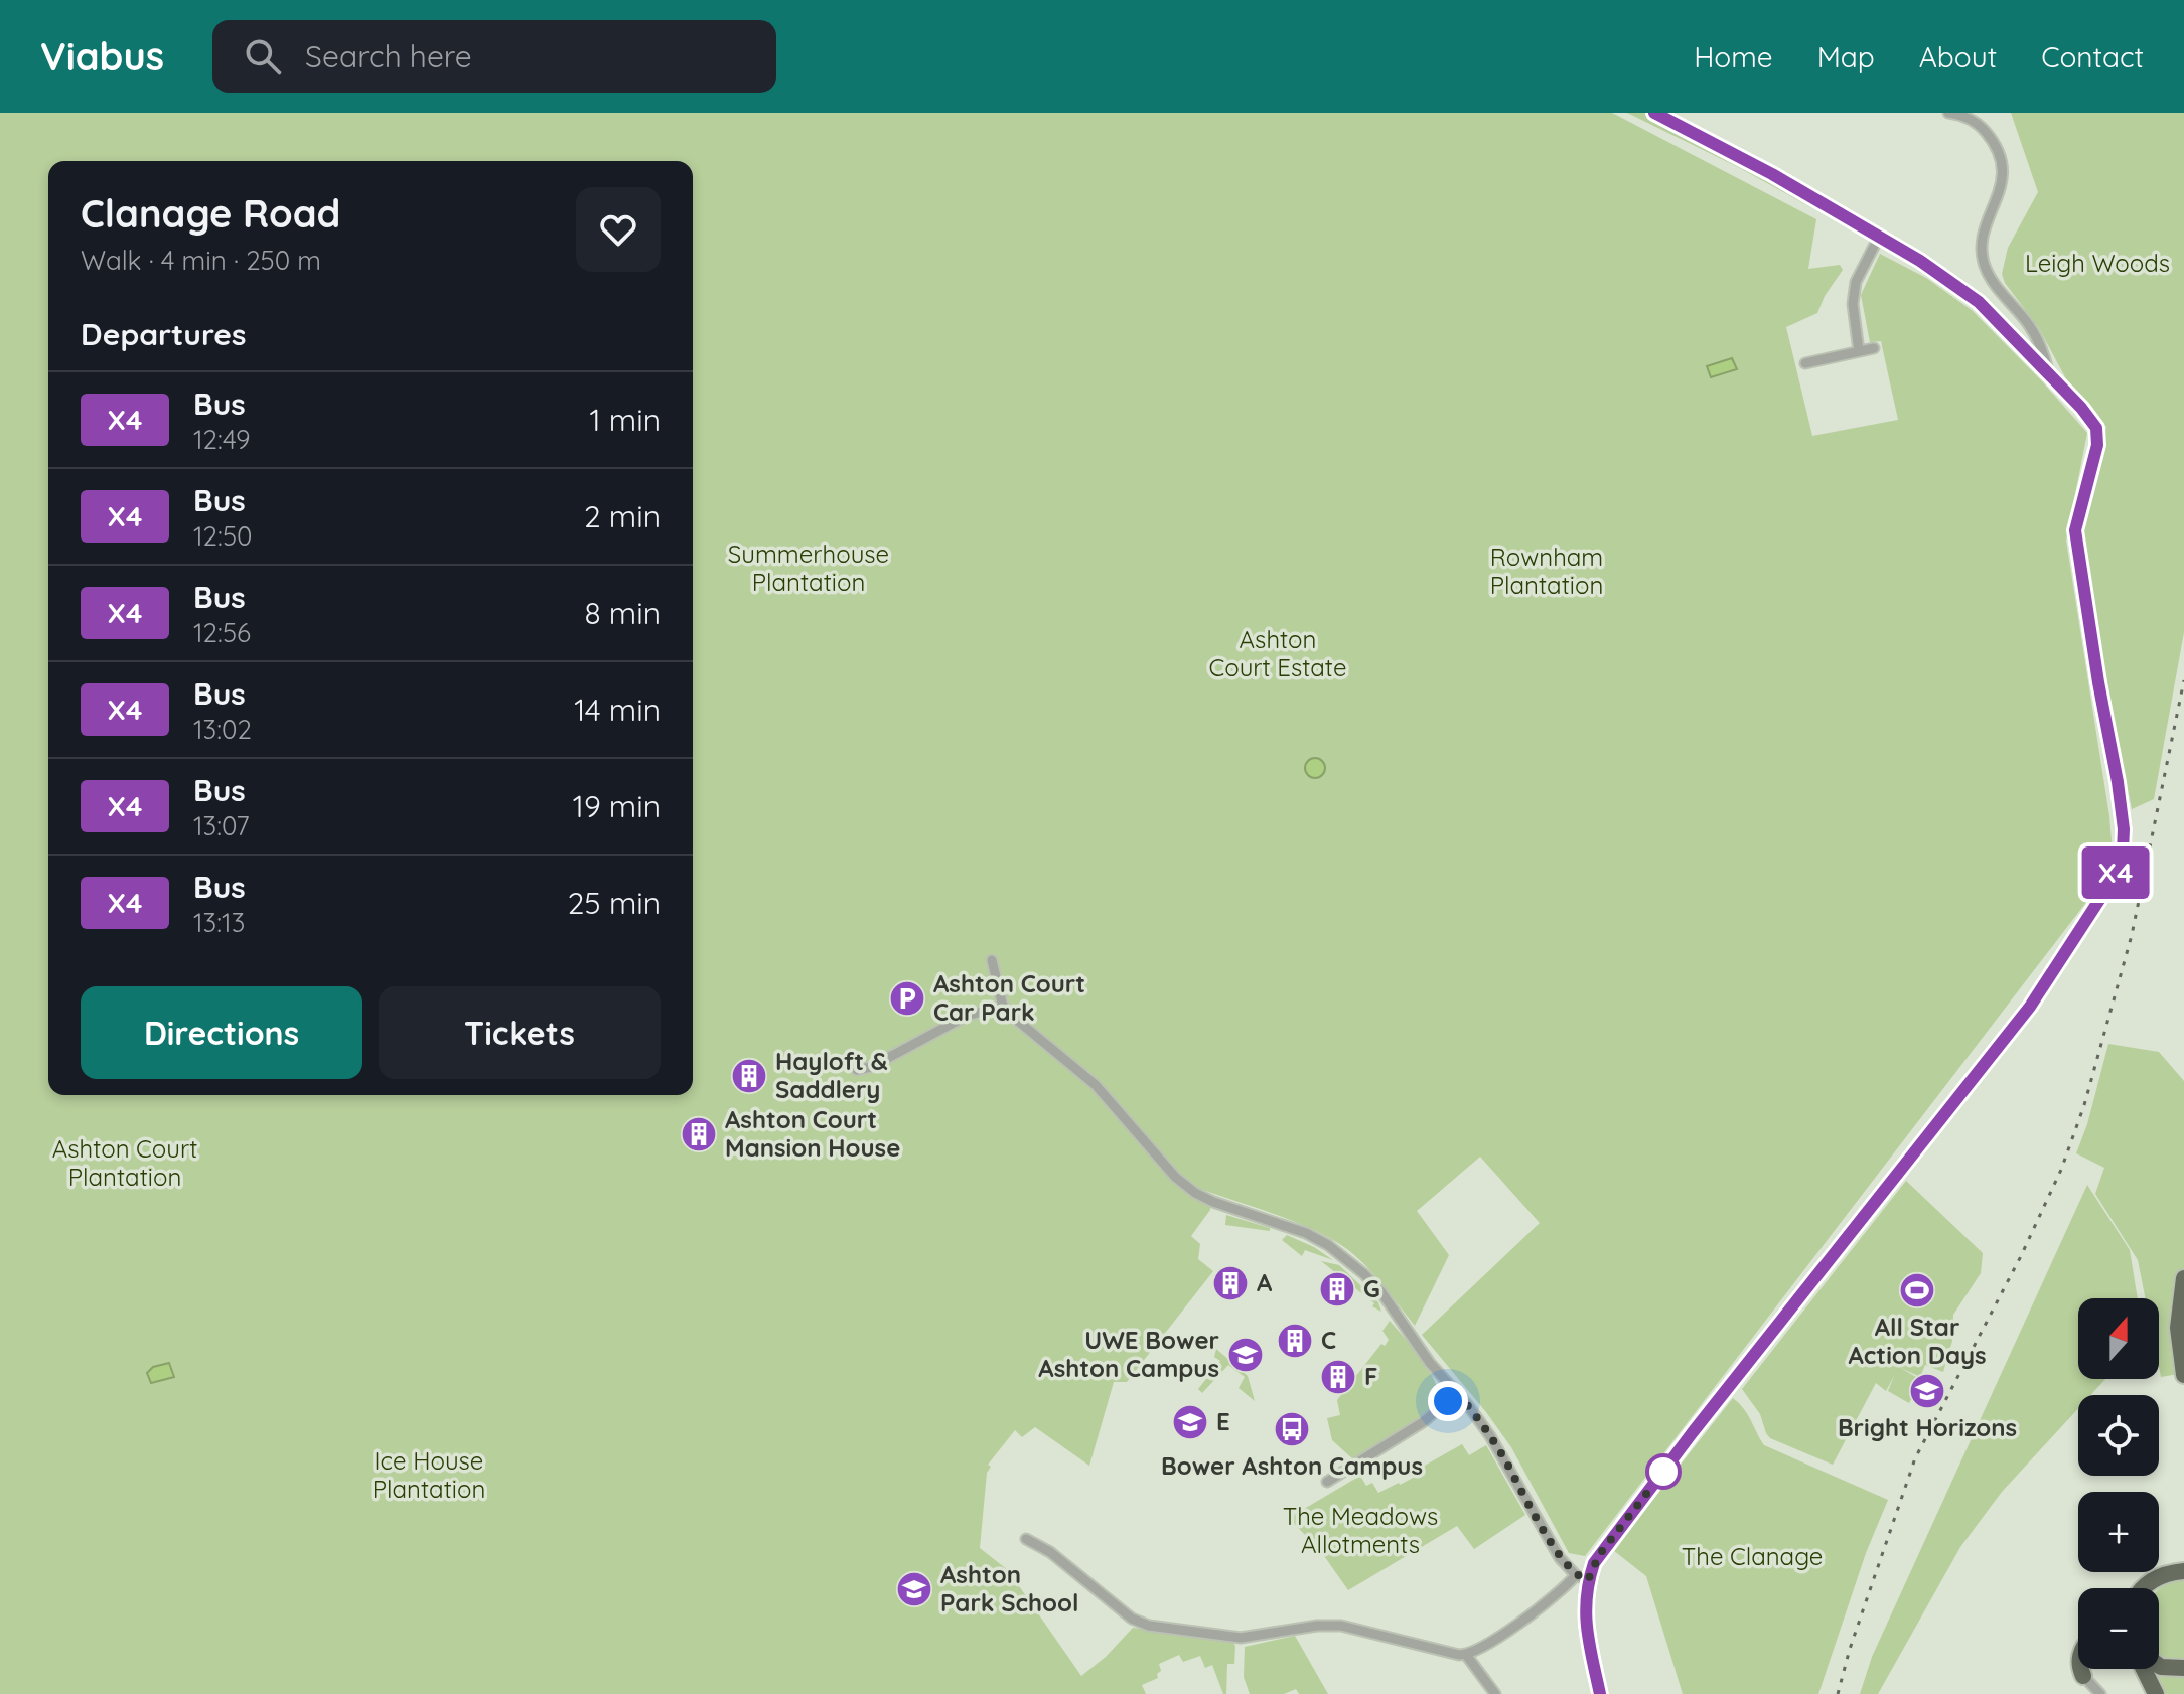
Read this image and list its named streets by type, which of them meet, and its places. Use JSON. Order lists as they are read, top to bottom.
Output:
{
  "parks": [
    "Leigh Woods",
    "Summerhouse Plantation",
    "Rownham Plantation",
    "Ashton Court Estate",
    "Ashton Court Plantation",
    "Ice House Plantation",
    "The Meadows Allotments",
    "The Clanage"
  ],
  "places": {
    "parking": ["Ashton Court Car Park"],
    "building": [
      "Hayloft & Saddlery",
      "Ashton Court Mansion House",
      "A",
      "G",
      "C",
      "F"
    ],
    "sports": ["All Star Action Days"],
    "school or university": [
      "UWE Bower Ashton Campus",
      "Bright Horizons",
      "E",
      "Ashton Park School"
    ],
    "bus stop": ["Bower Ashton Campus"]
  },
  "lines": ["bus line X4"],
  "north": "top",
  "page": {
    "header": "Viabus",
    "search": "Search here",
    "nav": [
      "Home",
      "Map",
      "About",
      "Contact"
    ],
    "on_map": "X4",
    "heading": [
      ["Clanage Road", "Walk · 4 min · 250 m"],
      "Departures"
    ],
    "list": [
      {
        "mark": "X4",
        "name": "Bus",
        "note": "12:49",
        "value": "1 min"
      },
      {
        "mark": "X4",
        "name": "Bus",
        "note": "12:50",
        "value": "2 min"
      },
      {
        "mark": "X4",
        "name": "Bus",
        "note": "12:56",
        "value": "8 min"
      },
      {
        "mark": "X4",
        "name": "Bus",
        "note": "13:02",
        "value": "14 min"
      },
      {
        "mark": "X4",
        "name": "Bus",
        "note": "13:07",
        "value": "19 min"
      },
      {
        "mark": "X4",
        "name": "Bus",
        "note": "13:13",
        "value": "25 min"
      }
    ],
    "buttons": ["Directions", "Tickets"],
    "map_buttons": ["+", "−"]
  }
}
